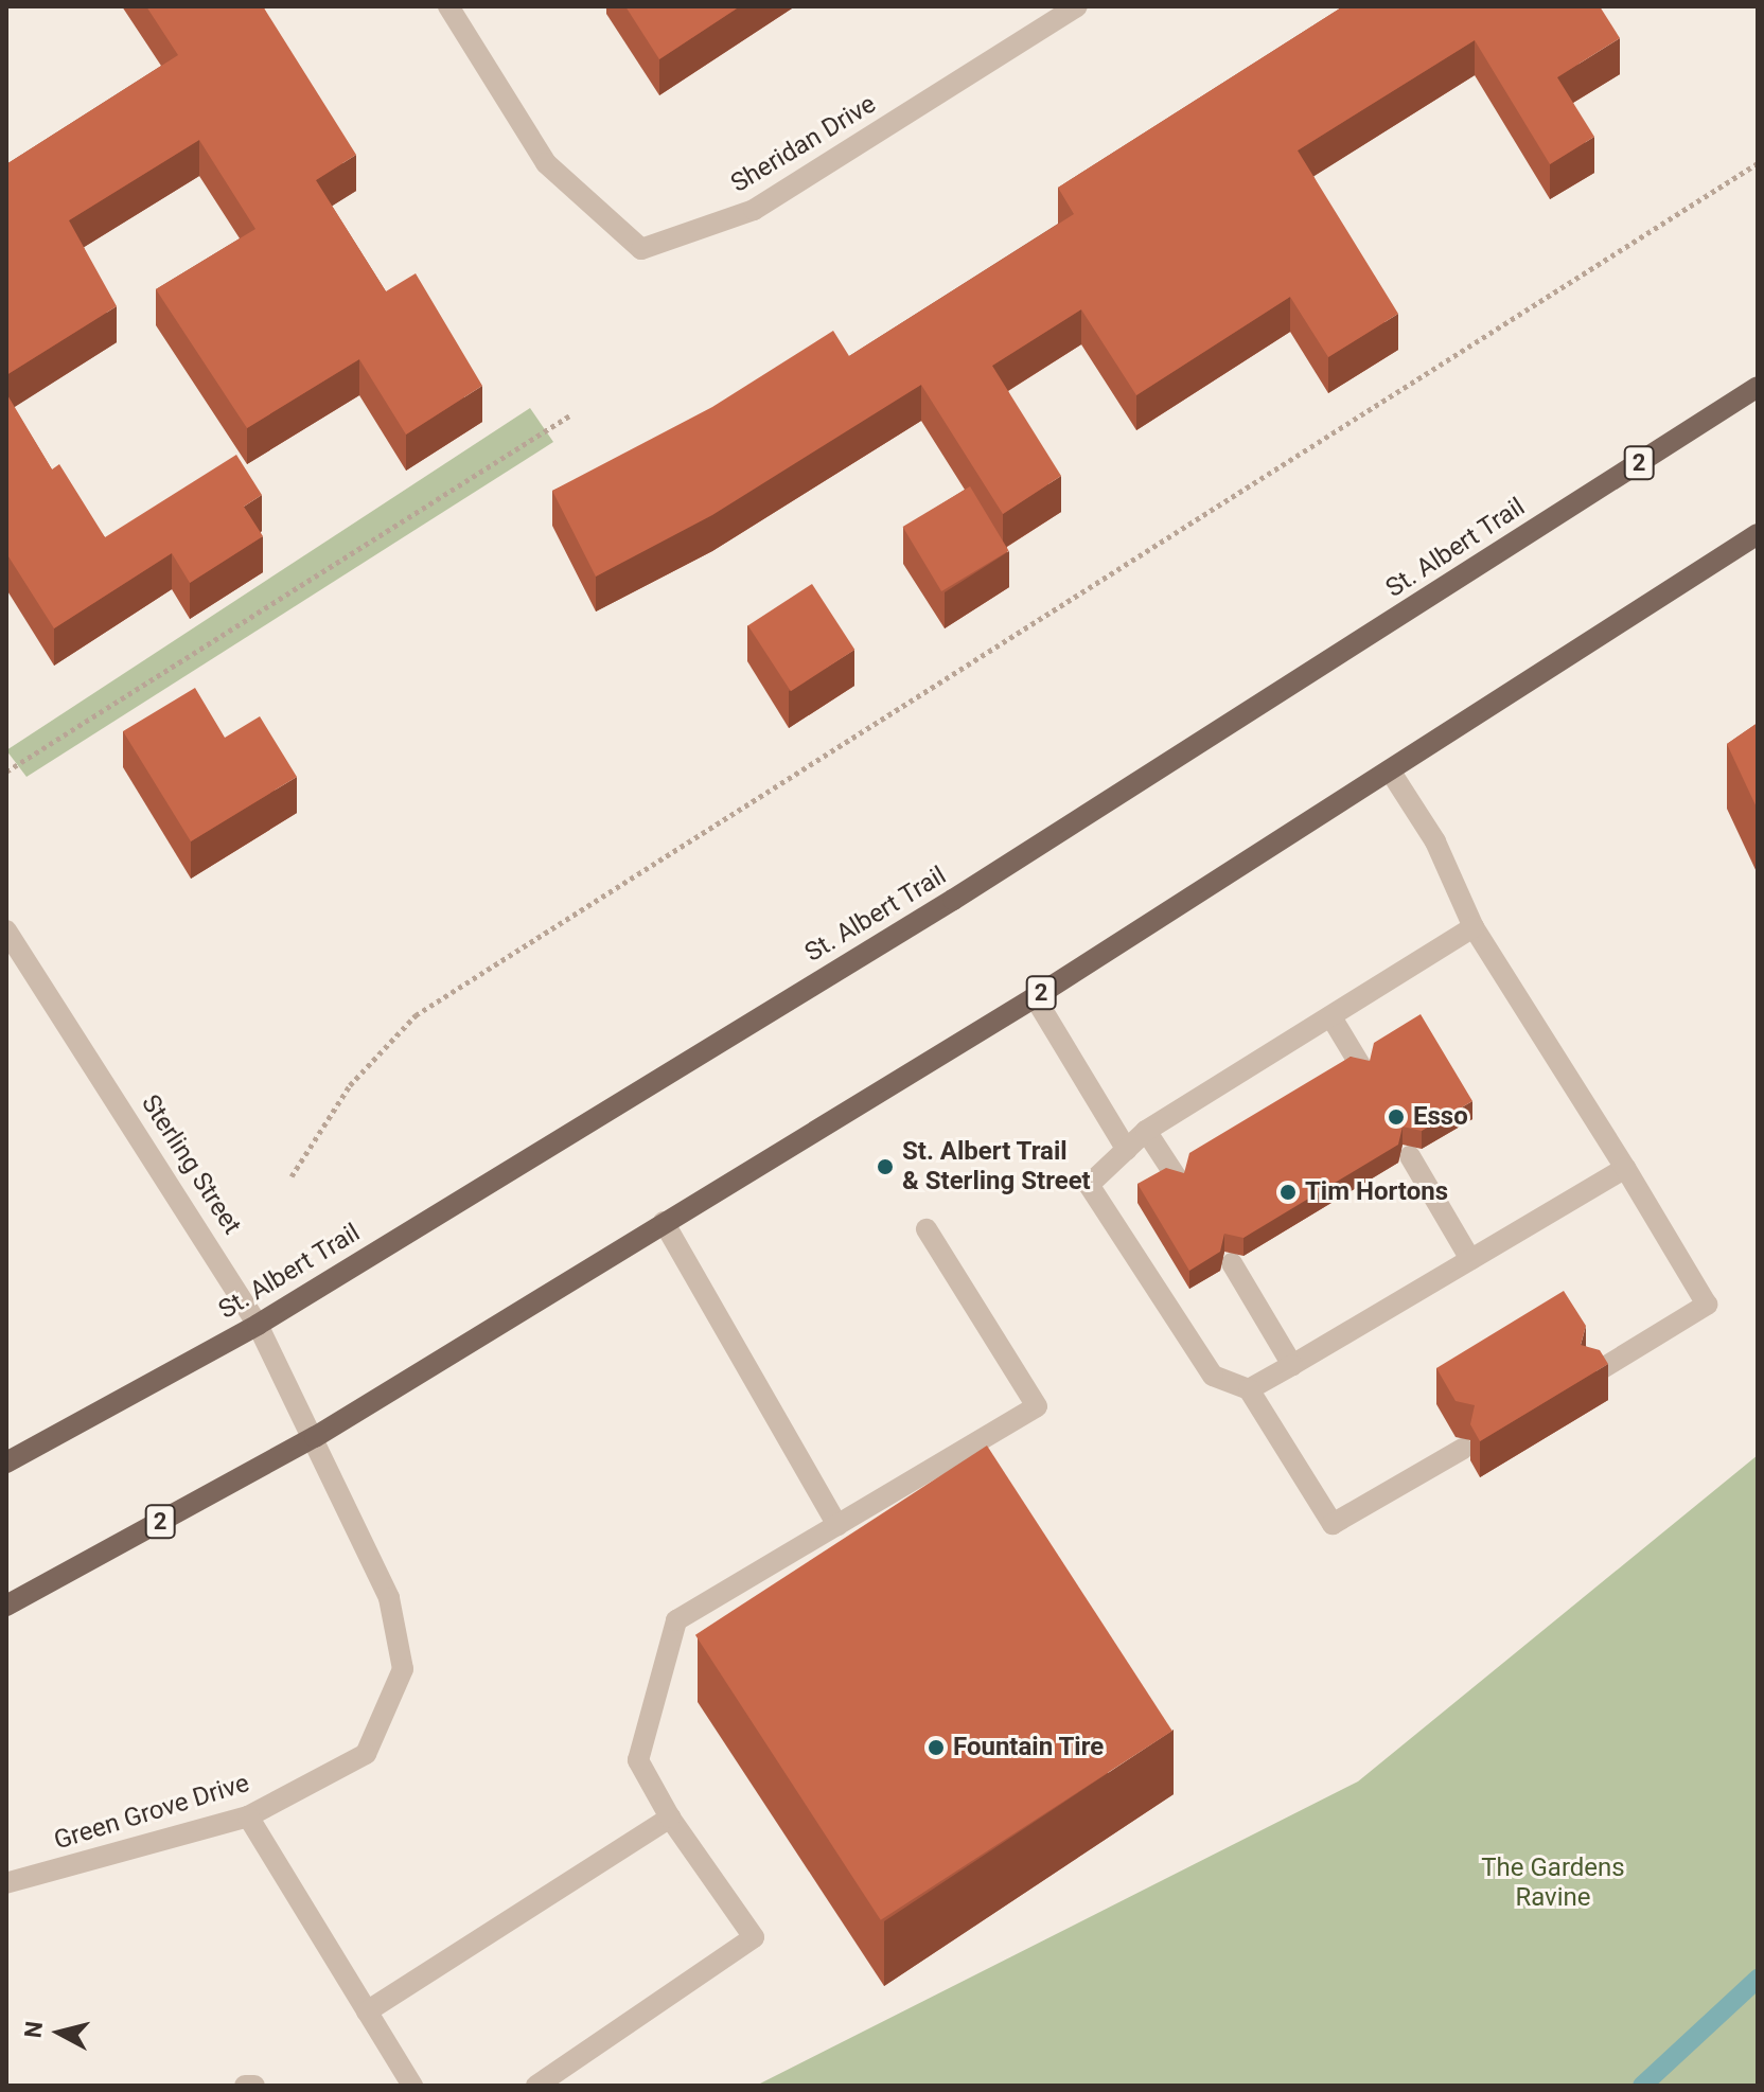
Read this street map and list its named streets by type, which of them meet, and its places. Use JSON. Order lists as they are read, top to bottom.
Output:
{
  "streets": {
    "main road": ["2", "St. Albert Trail"],
    "street": ["Sheridan Drive", "Sterling Street", "Green Grove Drive"]
  },
  "crossings": [
    ["2", "Sterling Street"],
    ["2", "Green Grove Drive"],
    ["St. Albert Trail", "Sterling Street"],
    ["Sterling Street", "Green Grove Drive"]
  ],
  "parks": ["The Gardens Ravine"],
  "places": [
    "Esso",
    "St. Albert Trail & Sterling Street",
    "Tim Hortons",
    "Fountain Tire"
  ],
  "north": "left"
}
